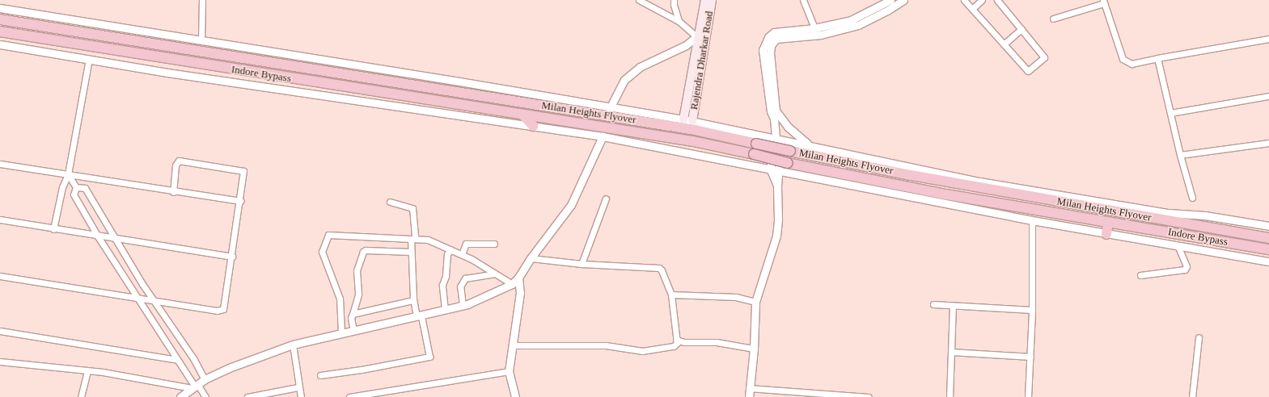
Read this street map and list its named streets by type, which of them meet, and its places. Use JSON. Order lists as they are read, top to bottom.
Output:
{
  "streets": {
    "highway": ["Indore Bypass", "Milan Heights Flyover"],
    "main road": ["Rajendra Dharkar Road"]
  },
  "crossings": [
    ["Indore Bypass", "Milan Heights Flyover"]
  ]
}
